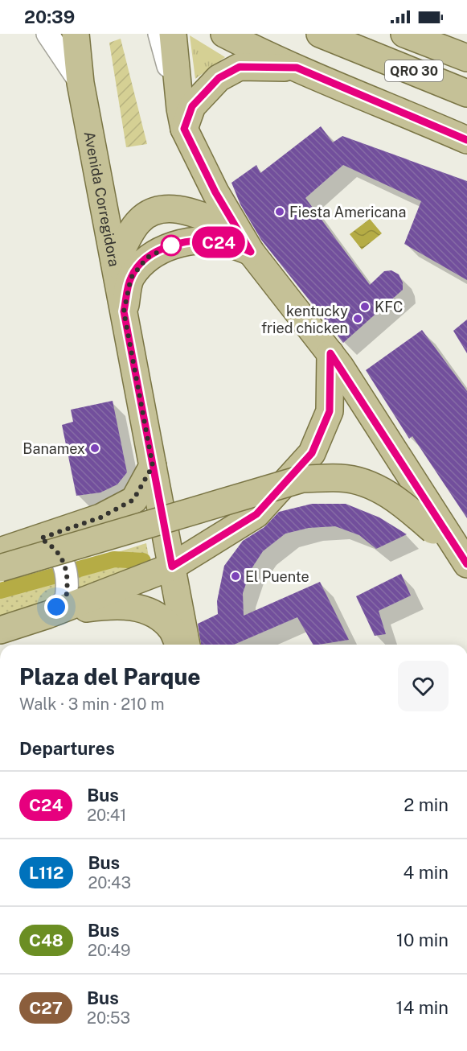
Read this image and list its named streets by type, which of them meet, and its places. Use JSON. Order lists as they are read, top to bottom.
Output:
{
  "streets": {
    "main road": ["QRO 30", "Avenida Corregidora"]
  },
  "places": [
    "Fiesta Americana",
    "KFC",
    "kentucky fried chicken",
    "Banamex",
    "El Puente"
  ],
  "lines": ["bus line C24"],
  "page": {
    "status": "20:39",
    "on_map": "C24",
    "heading": [
      ["Plaza del Parque", "Walk · 3 min · 210 m"],
      "Departures"
    ],
    "list": [
      {
        "mark": "C24",
        "name": "Bus",
        "note": "20:41",
        "value": "2 min"
      },
      {
        "mark": "L112",
        "name": "Bus",
        "note": "20:43",
        "value": "4 min"
      },
      {
        "mark": "C48",
        "name": "Bus",
        "note": "20:49",
        "value": "10 min"
      },
      {
        "mark": "C27",
        "name": "Bus",
        "note": "20:53",
        "value": "14 min"
      }
    ]
  }
}
